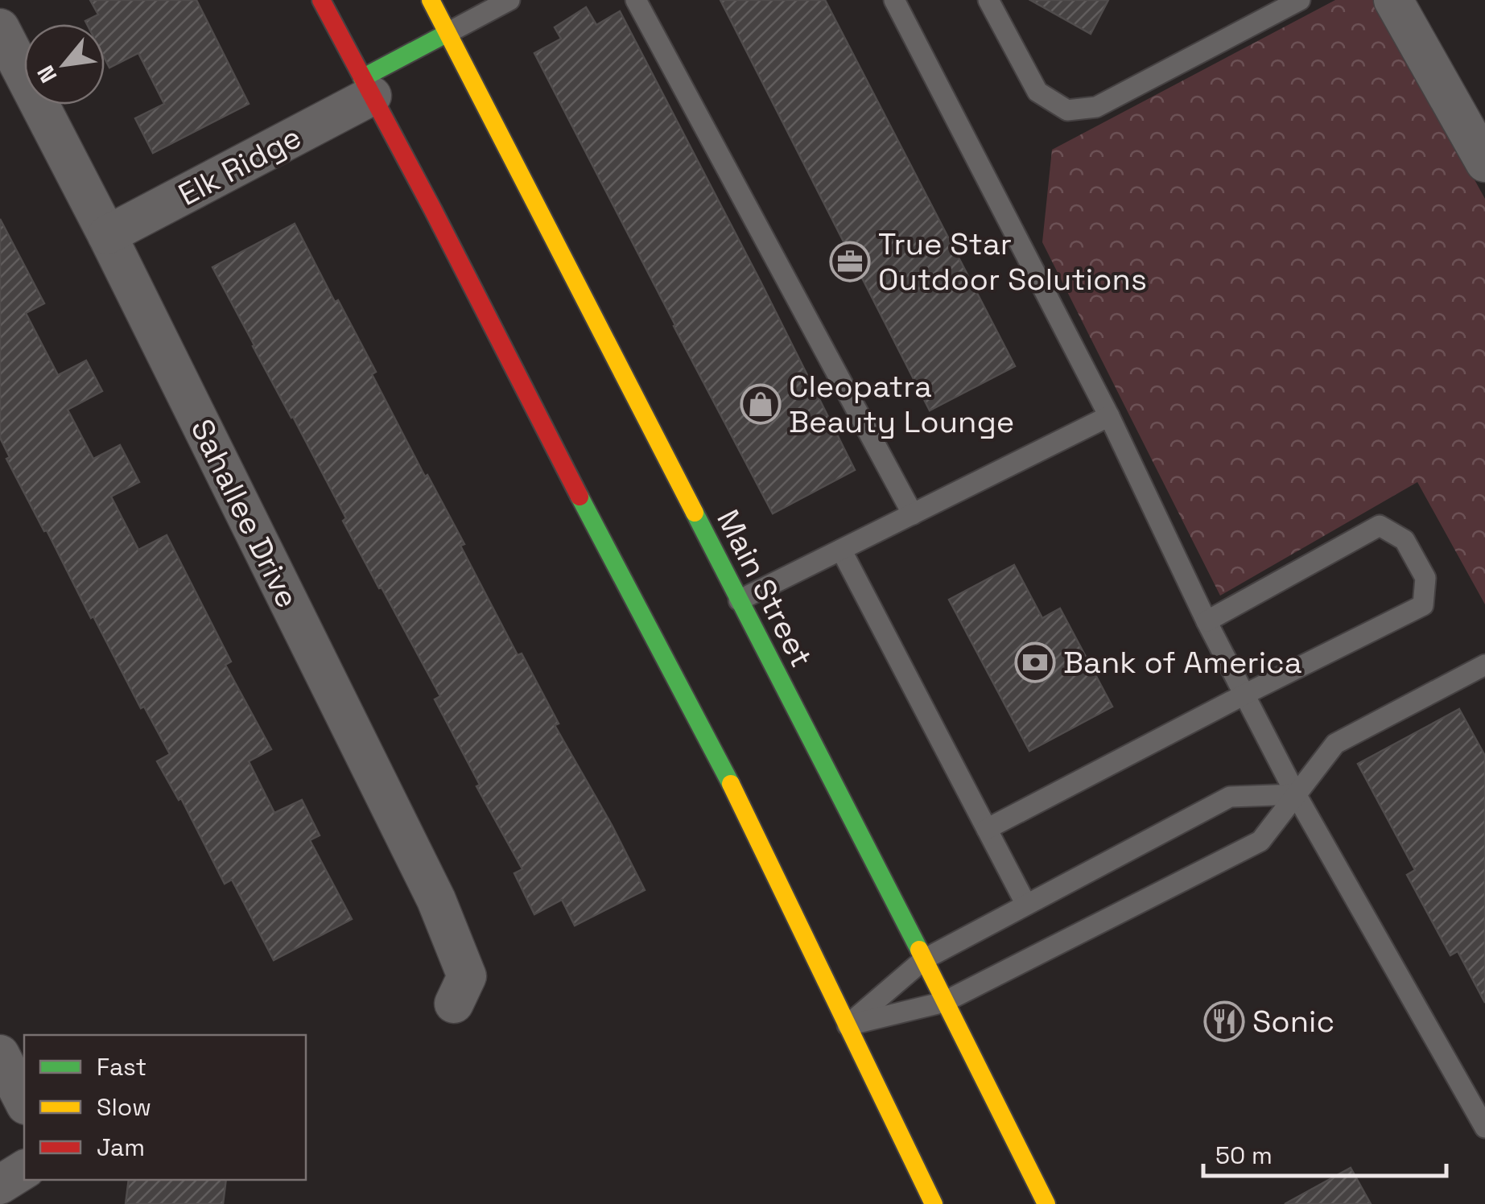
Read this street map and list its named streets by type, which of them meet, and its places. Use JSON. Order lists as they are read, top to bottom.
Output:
{
  "streets": {
    "main road": ["Main Street"],
    "street": ["Elk Ridge", "Sahallee Drive"]
  },
  "crossings": [
    ["Elk Ridge", "Sahallee Drive"]
  ],
  "places": {
    "office": ["True Star Outdoor Solutions"],
    "shop": ["Cleopatra Beauty Lounge"],
    "bank": ["Bank of America"],
    "restaurant": ["Sonic"]
  },
  "legend": ["Fast", "Slow", "Jam"],
  "scale_bar": "50 m",
  "north": "bottom left"
}
